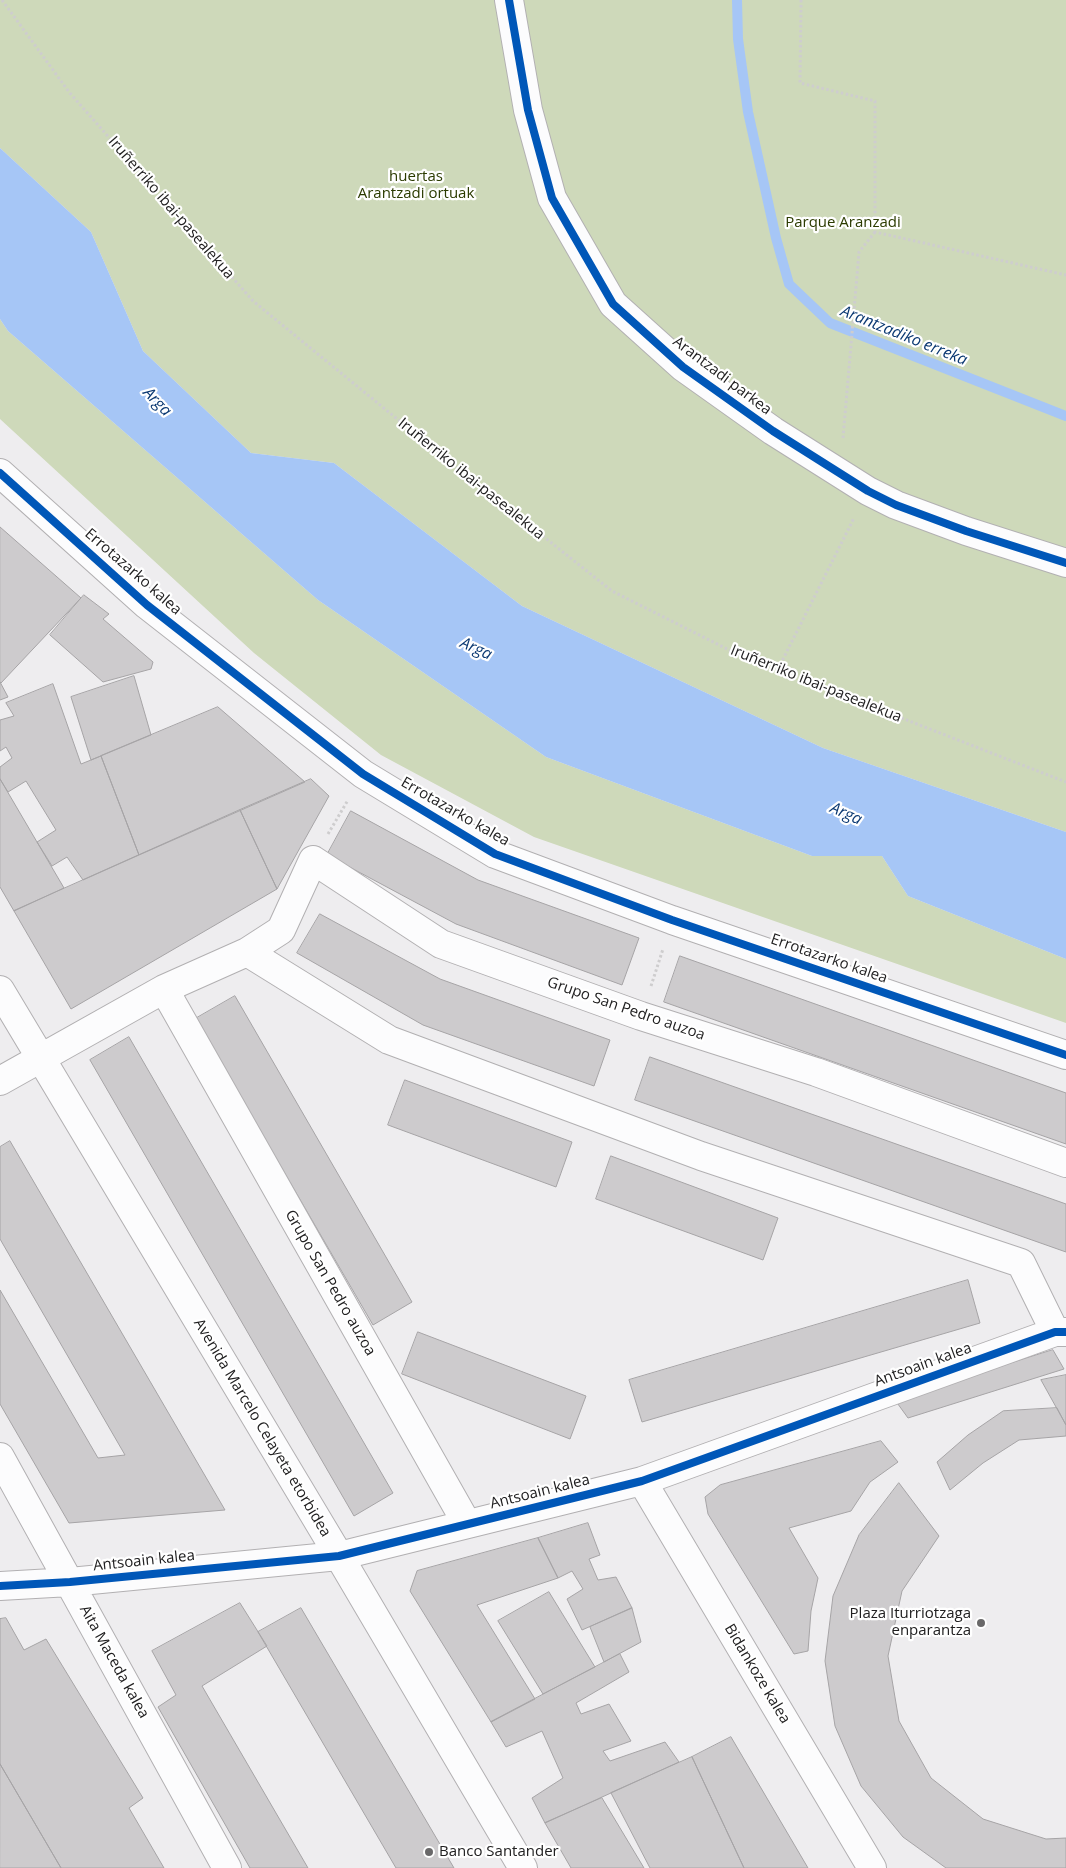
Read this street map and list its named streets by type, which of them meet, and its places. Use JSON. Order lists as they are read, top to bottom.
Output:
{
  "streets": {
    "street": [
      "Arantzadi parkea",
      "Errotazarko kalea",
      "Grupo San Pedro auzoa",
      "Antsoain kalea",
      "Avenida Marcelo Celayeta etorbidea",
      "Aita Maceda kalea",
      "Bidankoze kalea"
    ],
    "path": ["Iruñerriko ibai-pasealekua"]
  },
  "crossings": [
    ["Grupo San Pedro auzoa", "Antsoain kalea"],
    ["Antsoain kalea", "Avenida Marcelo Celayeta etorbidea"],
    ["Antsoain kalea", "Aita Maceda kalea"],
    ["Antsoain kalea", "Bidankoze kalea"]
  ],
  "water": ["Arantzadiko erreka", "Arga"],
  "parks": ["huertas Arantzadi ortuak", "Parque Aranzadi"],
  "places": ["Plaza Iturriotzaga enparantza", "Banco Santander"]
}
